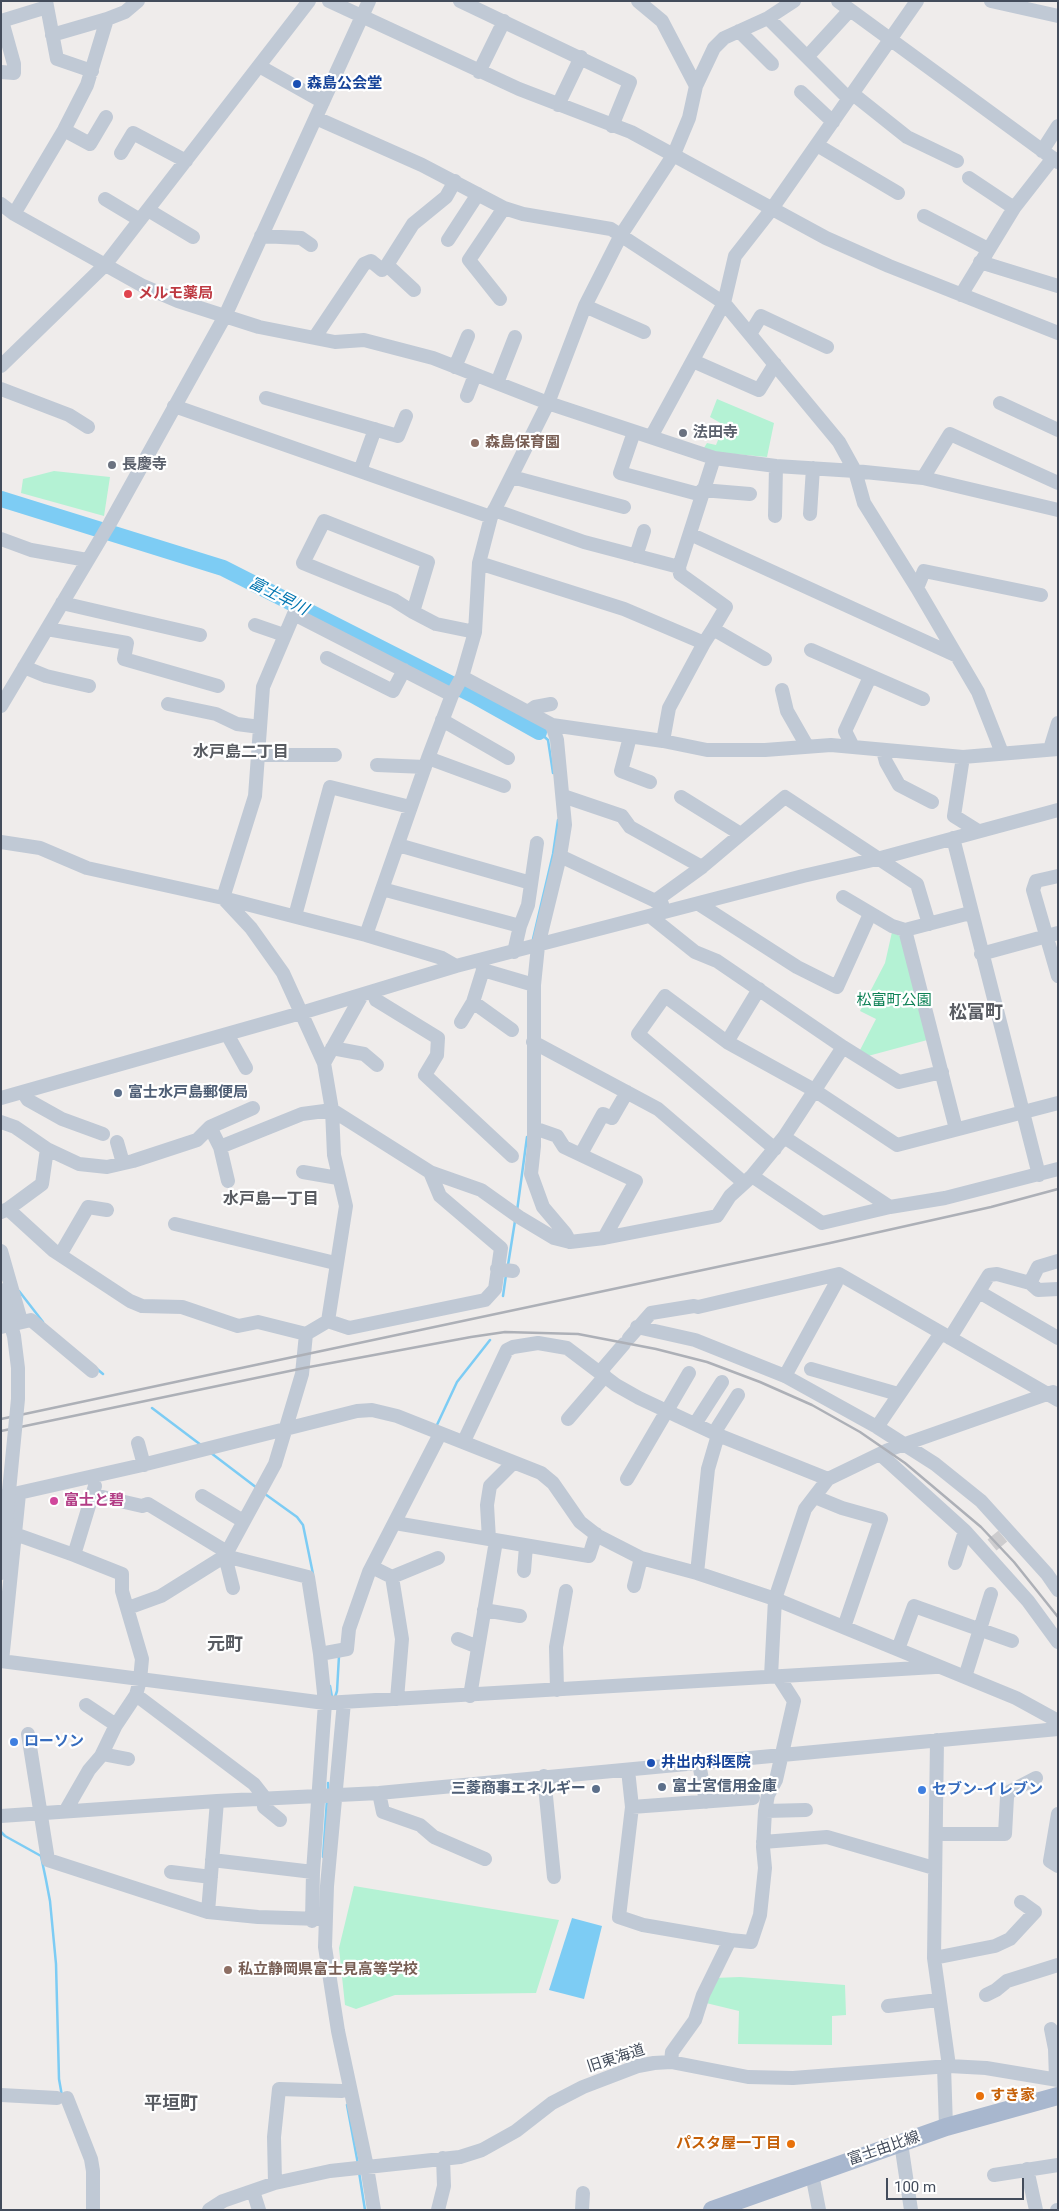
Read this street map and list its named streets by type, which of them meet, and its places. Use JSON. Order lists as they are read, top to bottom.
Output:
{
  "streets": {
    "main road": ["富士由比線"],
    "street": ["旧東海道"]
  },
  "crossings": [
    ["旧東海道", "富士由比線"]
  ],
  "districts": [
    "水戸島二丁目",
    "松富町",
    "水戸島一丁目",
    "元町",
    "平垣町"
  ],
  "water": ["富士早川"],
  "parks": ["松富町公園"],
  "places": [
    "森島公会堂",
    "メルモ薬局",
    "法田寺",
    "森島保育園",
    "長慶寺",
    "富士水戸島郵便局",
    "富士と碧",
    "ローソン",
    "井出内科医院",
    "富士宮信用金庫",
    "三菱商事エネルギー",
    "セブン-イレブン",
    "私立静岡県富士見高等学校",
    "すき家",
    "パスタ屋一丁目"
  ],
  "scale_bar": "100 m"
}
